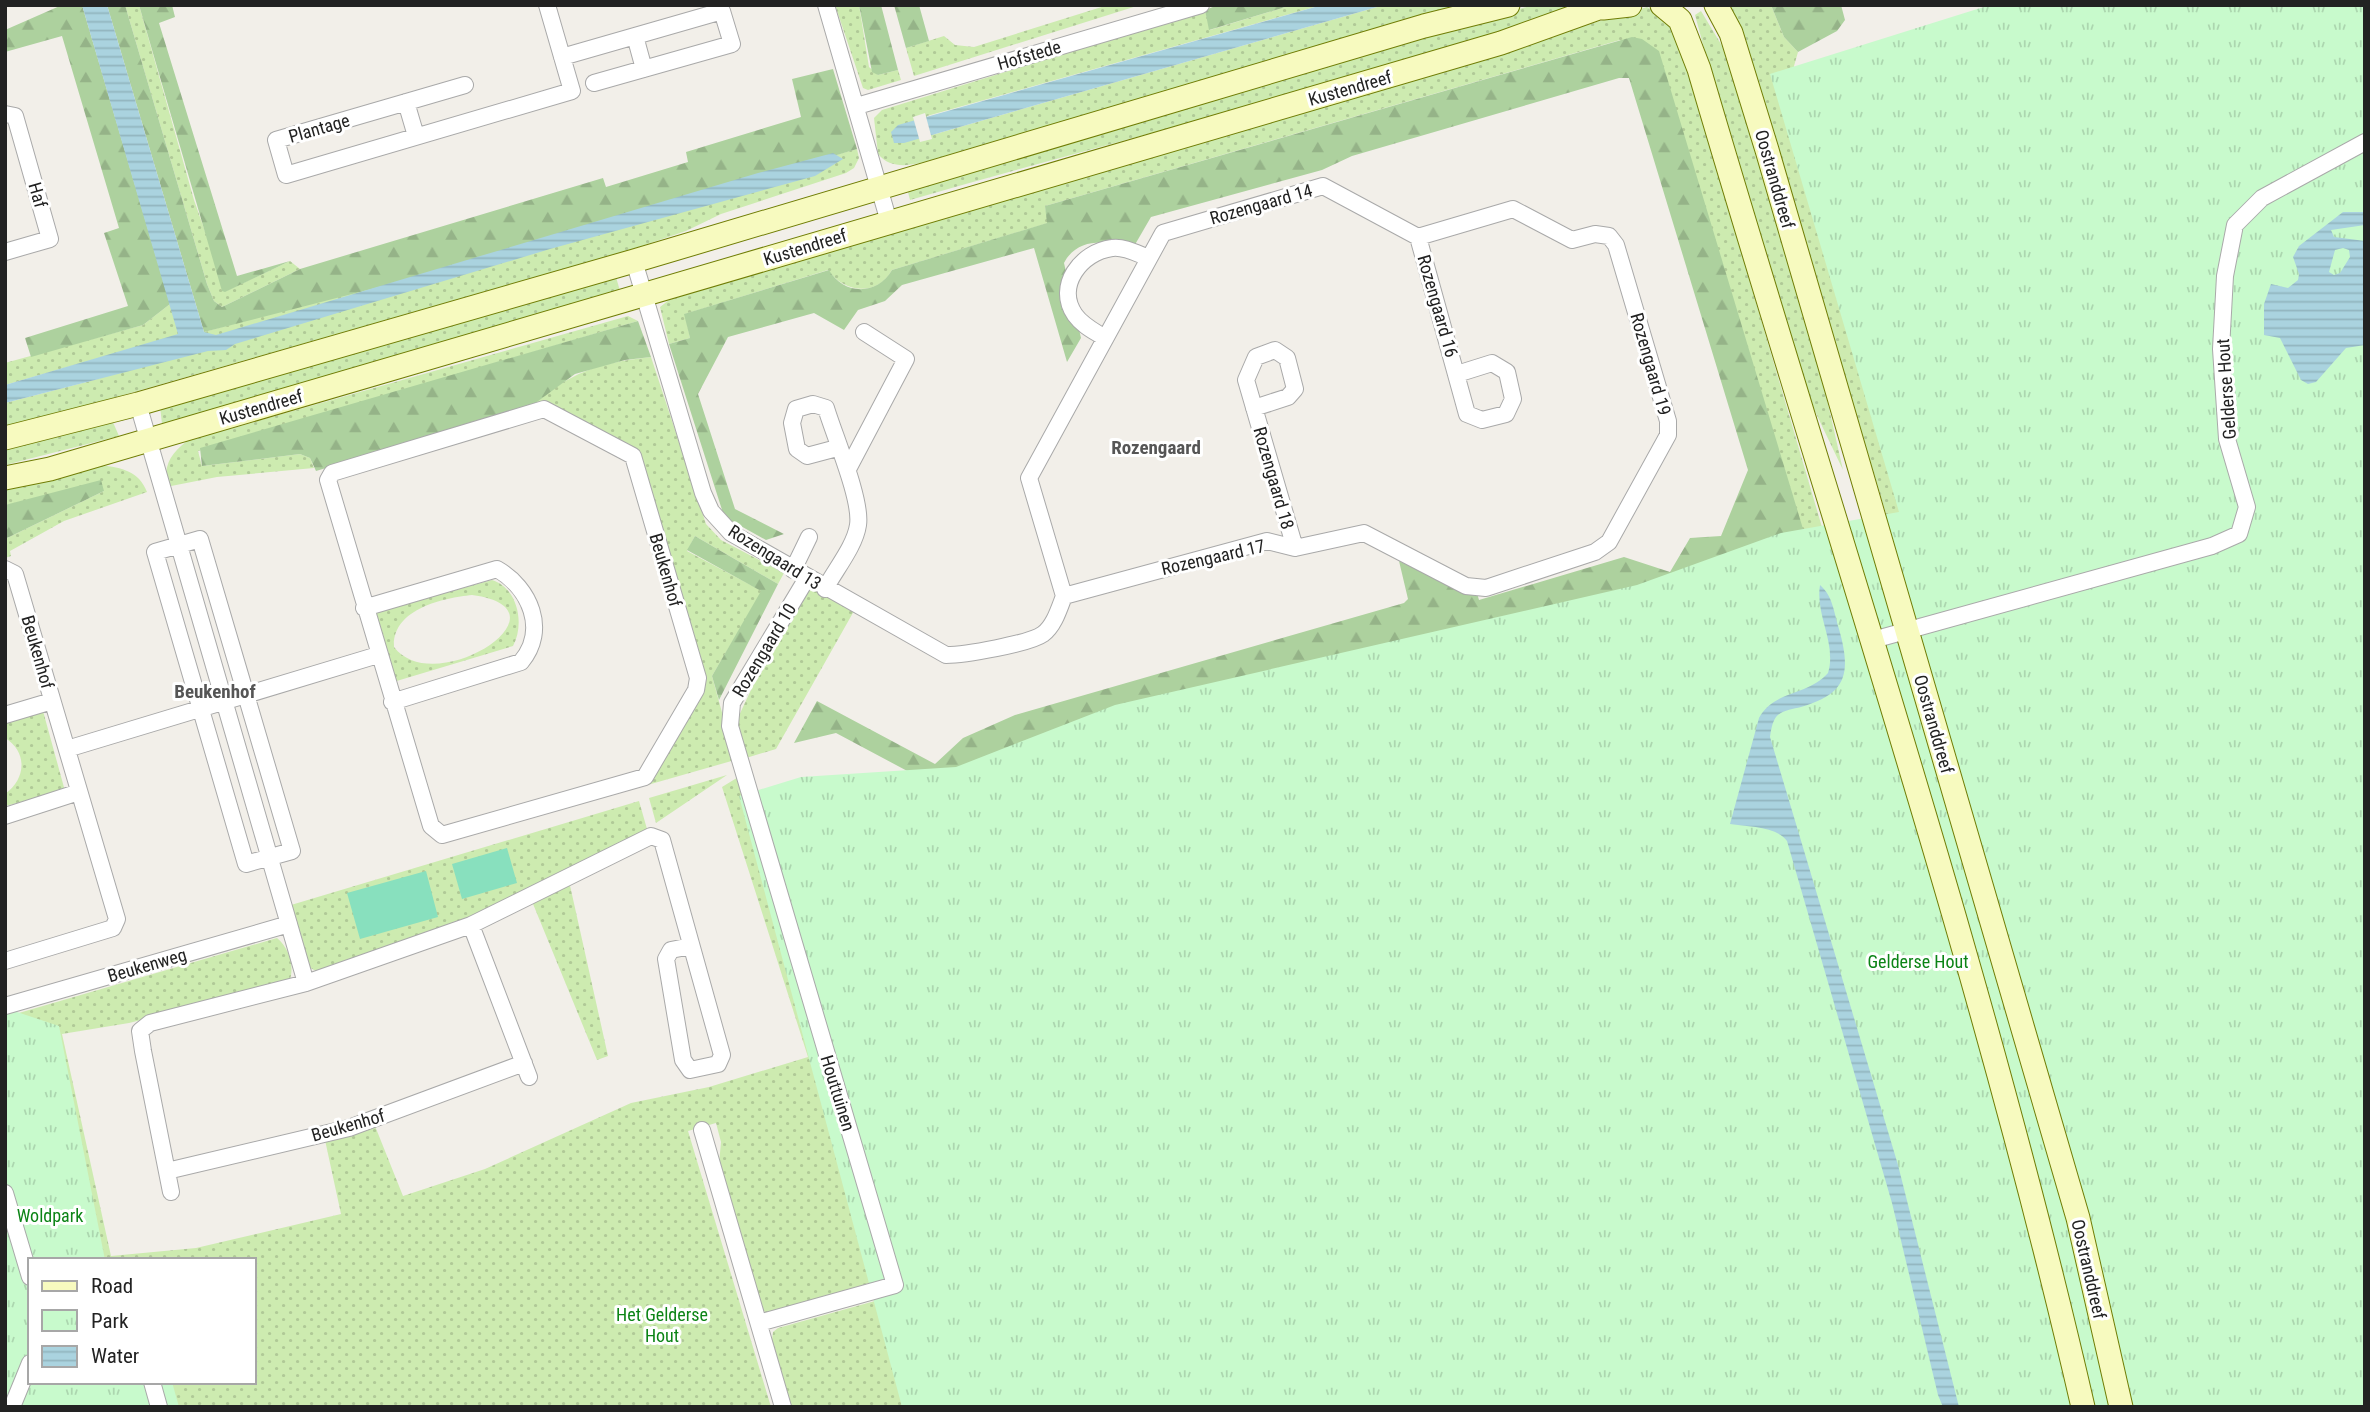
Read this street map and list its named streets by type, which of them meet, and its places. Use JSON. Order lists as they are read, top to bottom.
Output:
{
  "streets": {
    "main road": ["Kustendreef", "Oostranddreef"],
    "street": [
      "Hofstede",
      "Plantage",
      "Haf",
      "Rozengaard 14",
      "Rozengaard 16",
      "Rozengaard 19",
      "Gelderse Hout",
      "Rozengaard 18",
      "Rozengaard 13",
      "Rozengaard 17",
      "Beukenhof",
      "Rozengaard 10",
      "Beukenweg",
      "Houttuinen"
    ]
  },
  "crossings": [
    ["Kustendreef", "Rozengaard 13"],
    ["Oostranddreef", "Gelderse Hout"],
    ["Rozengaard 14", "Rozengaard 16"],
    ["Rozengaard 14", "Rozengaard 19"],
    ["Rozengaard 14", "Rozengaard 13"],
    ["Rozengaard 14", "Rozengaard 17"],
    ["Rozengaard 16", "Rozengaard 19"],
    ["Rozengaard 19", "Rozengaard 17"],
    ["Rozengaard 18", "Rozengaard 17"],
    ["Rozengaard 13", "Rozengaard 17"],
    ["Rozengaard 13", "Rozengaard 10"],
    ["Rozengaard 10", "Houttuinen"]
  ],
  "districts": ["Rozengaard", "Beukenhof"],
  "parks": ["Gelderse Hout", "Woldpark", "Het Gelderse Hout"],
  "legend": ["Road", "Park", "Water"]
}
